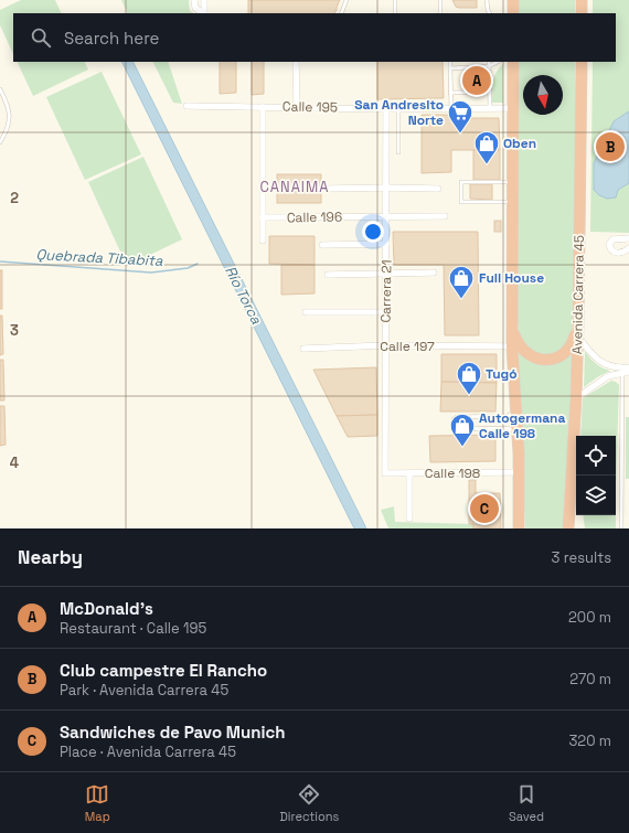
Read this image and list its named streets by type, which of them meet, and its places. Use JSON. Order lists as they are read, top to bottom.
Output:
{
  "streets": {
    "highway": ["Avenida Carrera 45"],
    "street": [
      "Calle 195",
      "Calle 196",
      "Carrera 21",
      "Calle 197",
      "Calle 198"
    ]
  },
  "crossings": [
    ["Calle 195", "Carrera 21"],
    ["Calle 196", "Carrera 21"],
    ["Carrera 21", "Calle 197"],
    ["Carrera 21", "Calle 198"]
  ],
  "districts": ["CANAIMA"],
  "water": ["Quebrada Tibabita", "Río Torca"],
  "places": {
    "supermarket": ["San Andresito Norte"],
    "shop": [
      "Oben",
      "Full House",
      "Tugó",
      "Autogermana Calle 198"
    ]
  },
  "north": "bottom",
  "page": {
    "search": "Search here",
    "pins": ["A", "B", "C"],
    "heading": ["Nearby", "3 results"],
    "list": [
      {
        "mark": "A",
        "name": "McDonald's",
        "note": "Restaurant · Calle 195",
        "value": "200 m"
      },
      {
        "mark": "B",
        "name": "Club campestre El Rancho",
        "note": "Park · Avenida Carrera 45",
        "value": "270 m"
      },
      {
        "mark": "C",
        "name": "Sandwiches de Pavo Munich",
        "note": "Place · Avenida Carrera 45",
        "value": "320 m"
      }
    ],
    "nav": ["Map", "Directions", "Saved"]
  },
  "grid": {
    "rows": ["2", "3", "4"]
  }
}
